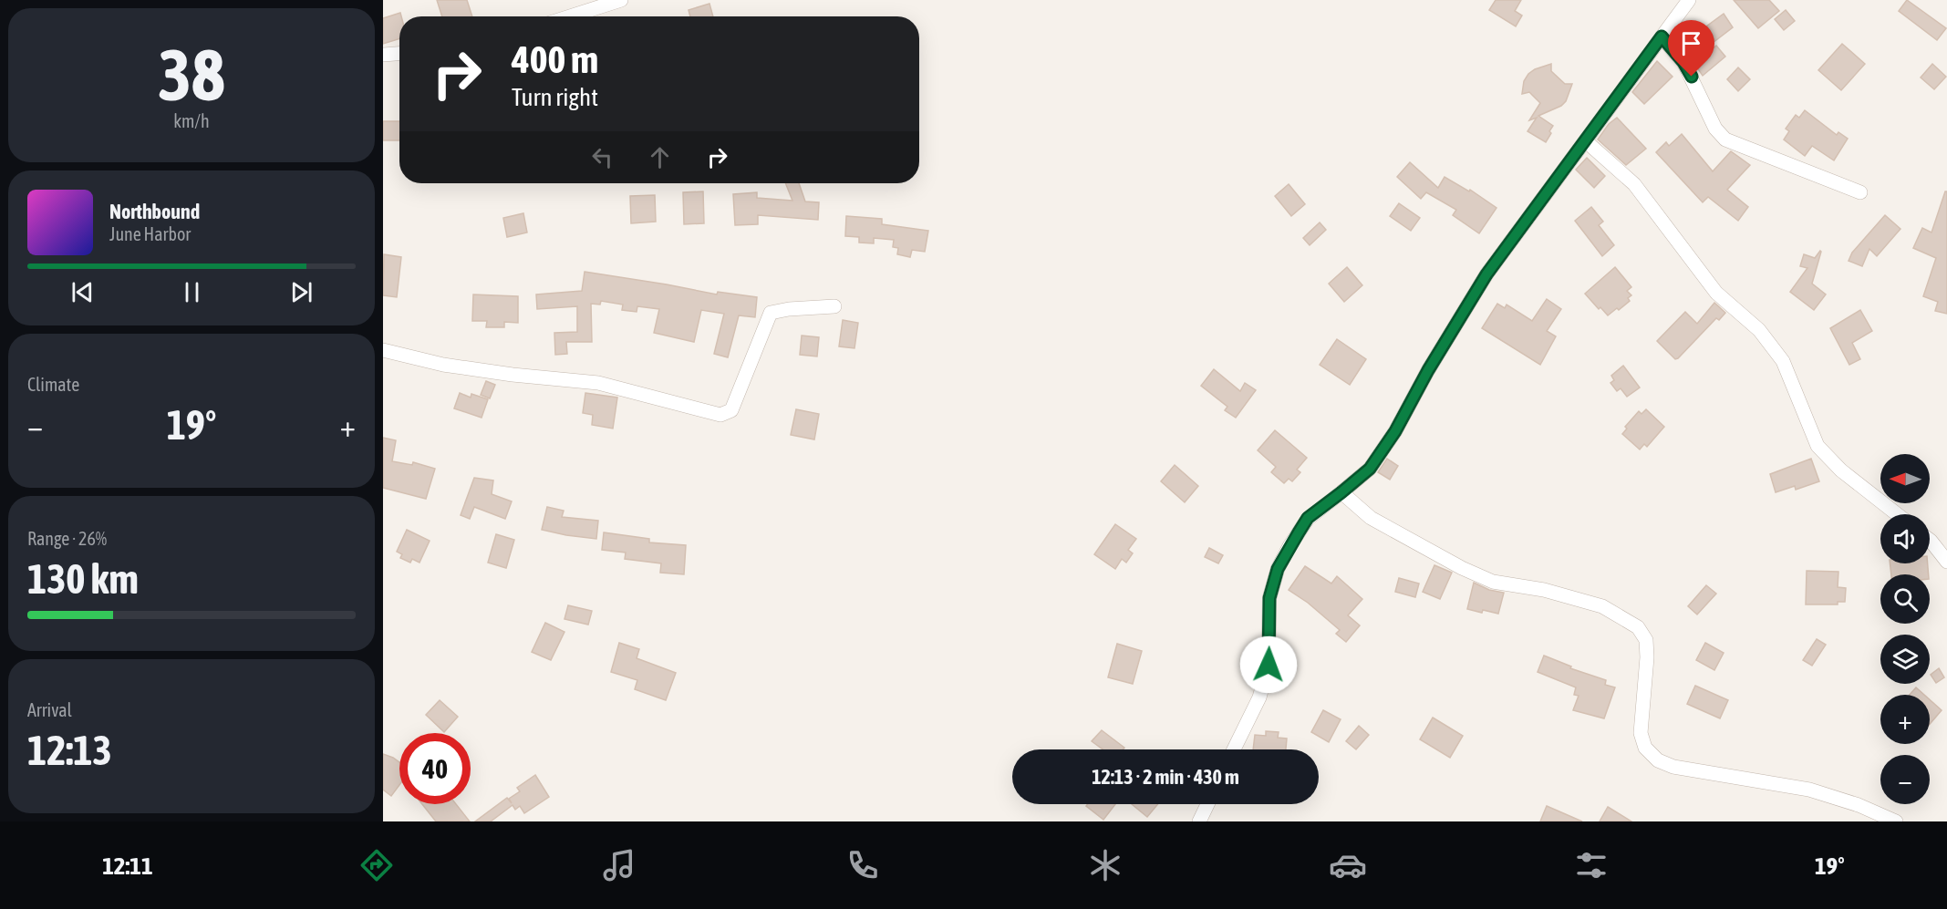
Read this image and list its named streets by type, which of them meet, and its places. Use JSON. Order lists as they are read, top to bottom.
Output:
{
  "north": "left",
  "page": {
    "tile": [
      ["38", "km/h"],
      "Climate",
      ["Range · 26%", "130 km"],
      ["Arrival", "12:13"]
    ],
    "turn": ["400 m", "Turn right"],
    "song": ["Northbound", "June Harbor"],
    "heat": ["−", "19°", "+"],
    "map_buttons": ["+", "−"],
    "limit": "40",
    "trip": "12:13 · 2 min · 430 m",
    "tabs": ["12:11", "19°"]
  }
}
